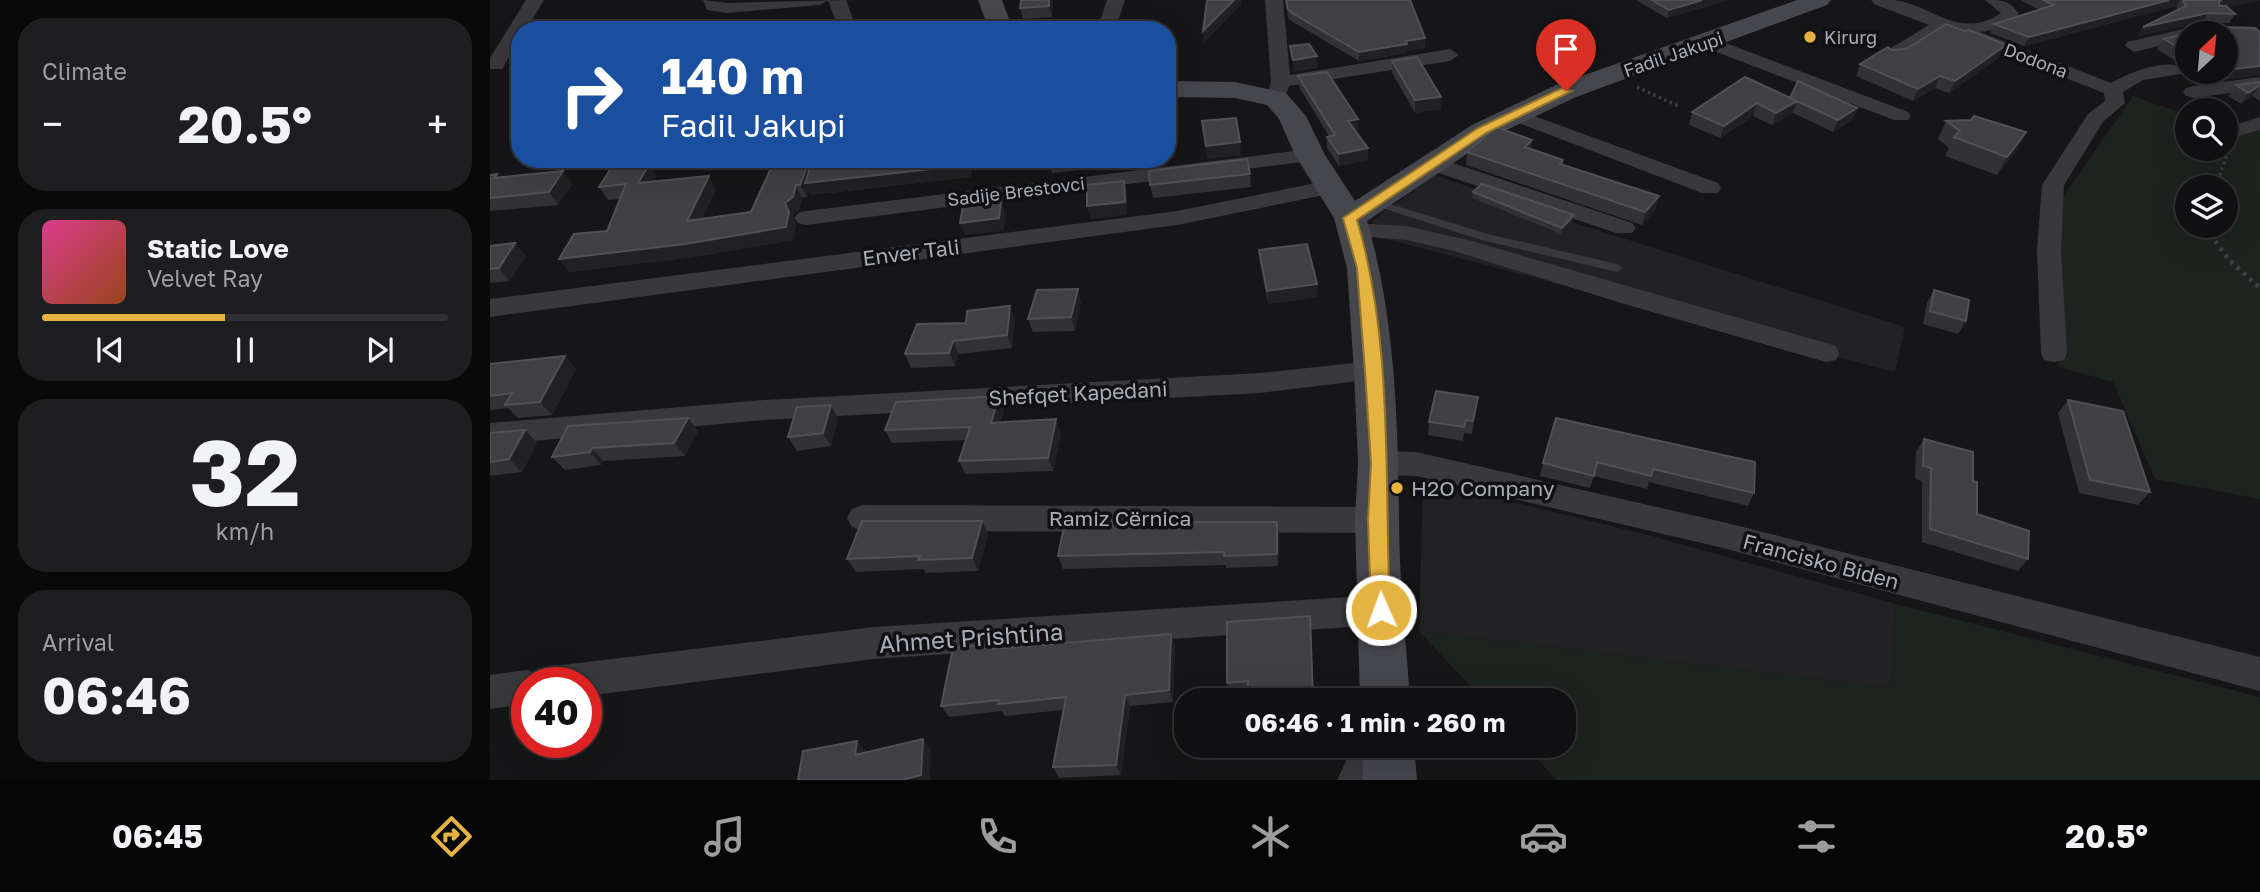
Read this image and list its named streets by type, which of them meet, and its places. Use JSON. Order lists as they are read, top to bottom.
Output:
{
  "streets": {
    "street": [
      "Fadil Jakupi",
      "Dodona",
      "Sadije Brestovci",
      "Enver Tali",
      "Shefqet Kapedani",
      "Ramiz Cërnica",
      "Francisko Biden",
      "Ahmet Prishtina"
    ]
  },
  "crossings": [
    ["Fadil Jakupi", "Enver Tali"]
  ],
  "places": ["Kirurg", "H2O Company"],
  "north": "top right",
  "page": {
    "tile": [
      "Climate",
      ["32", "km/h"],
      ["Arrival", "06:46"]
    ],
    "turn": ["140 m", "Fadil Jakupi"],
    "heat": ["−", "20.5°", "+"],
    "song": ["Static Love", "Velvet Ray"],
    "limit": "40",
    "trip": "06:46 · 1 min · 260 m",
    "tabs": ["06:45", "20.5°"]
  }
}
